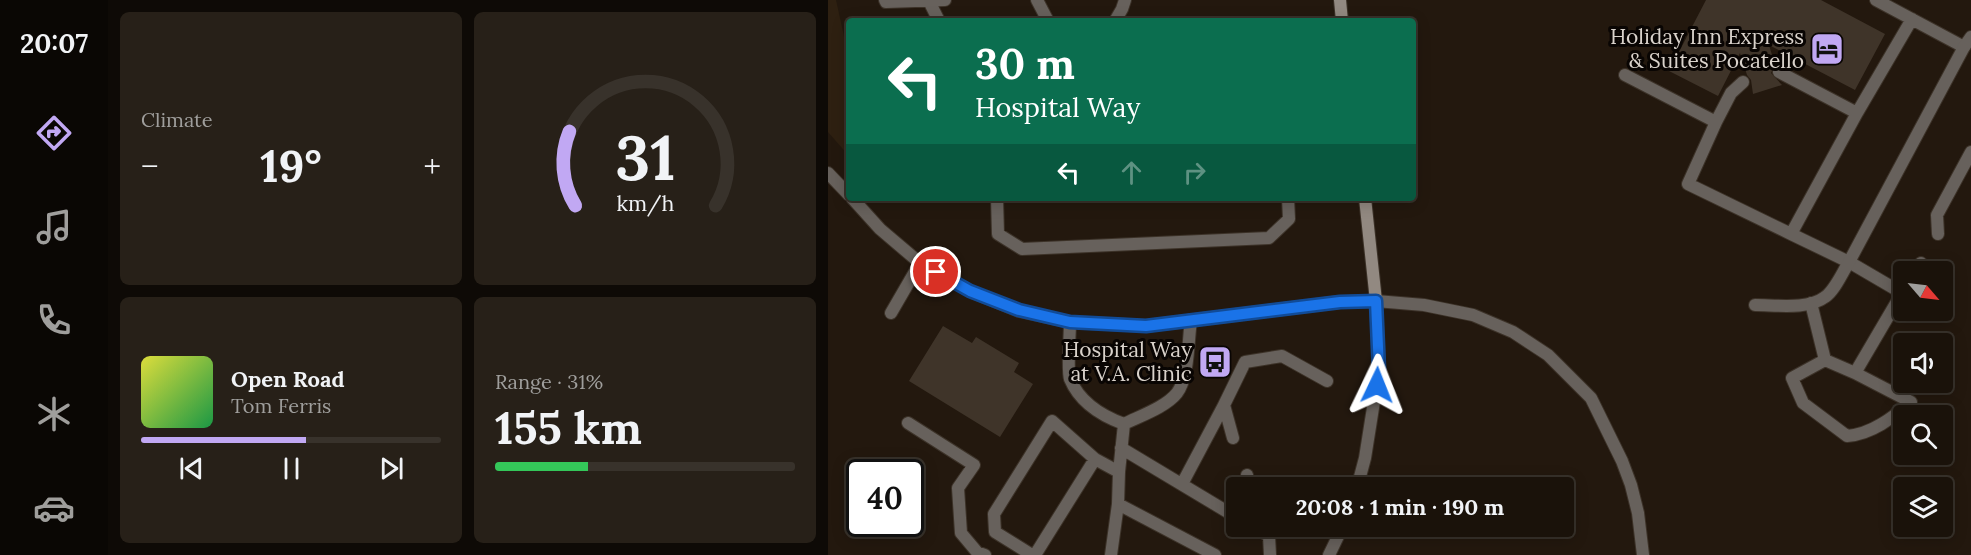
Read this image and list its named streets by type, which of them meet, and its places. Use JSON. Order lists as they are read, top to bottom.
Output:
{
  "places": {
    "hotel": ["Holiday Inn Express & Suites Pocatello"],
    "bus stop": ["Hospital Way at V.A. Clinic"]
  },
  "north": "bottom right",
  "page": {
    "tabs": "20:07",
    "tile": [
      "Climate",
      ["Range · 31%", "155 km"]
    ],
    "turn": ["30 m", "Hospital Way"],
    "heat": ["−", "19°", "+"],
    "song": ["Open Road", "Tom Ferris"],
    "limit": "40",
    "trip": "20:08 · 1 min · 190 m",
    "gauge": ["31", "km/h"]
  }
}
